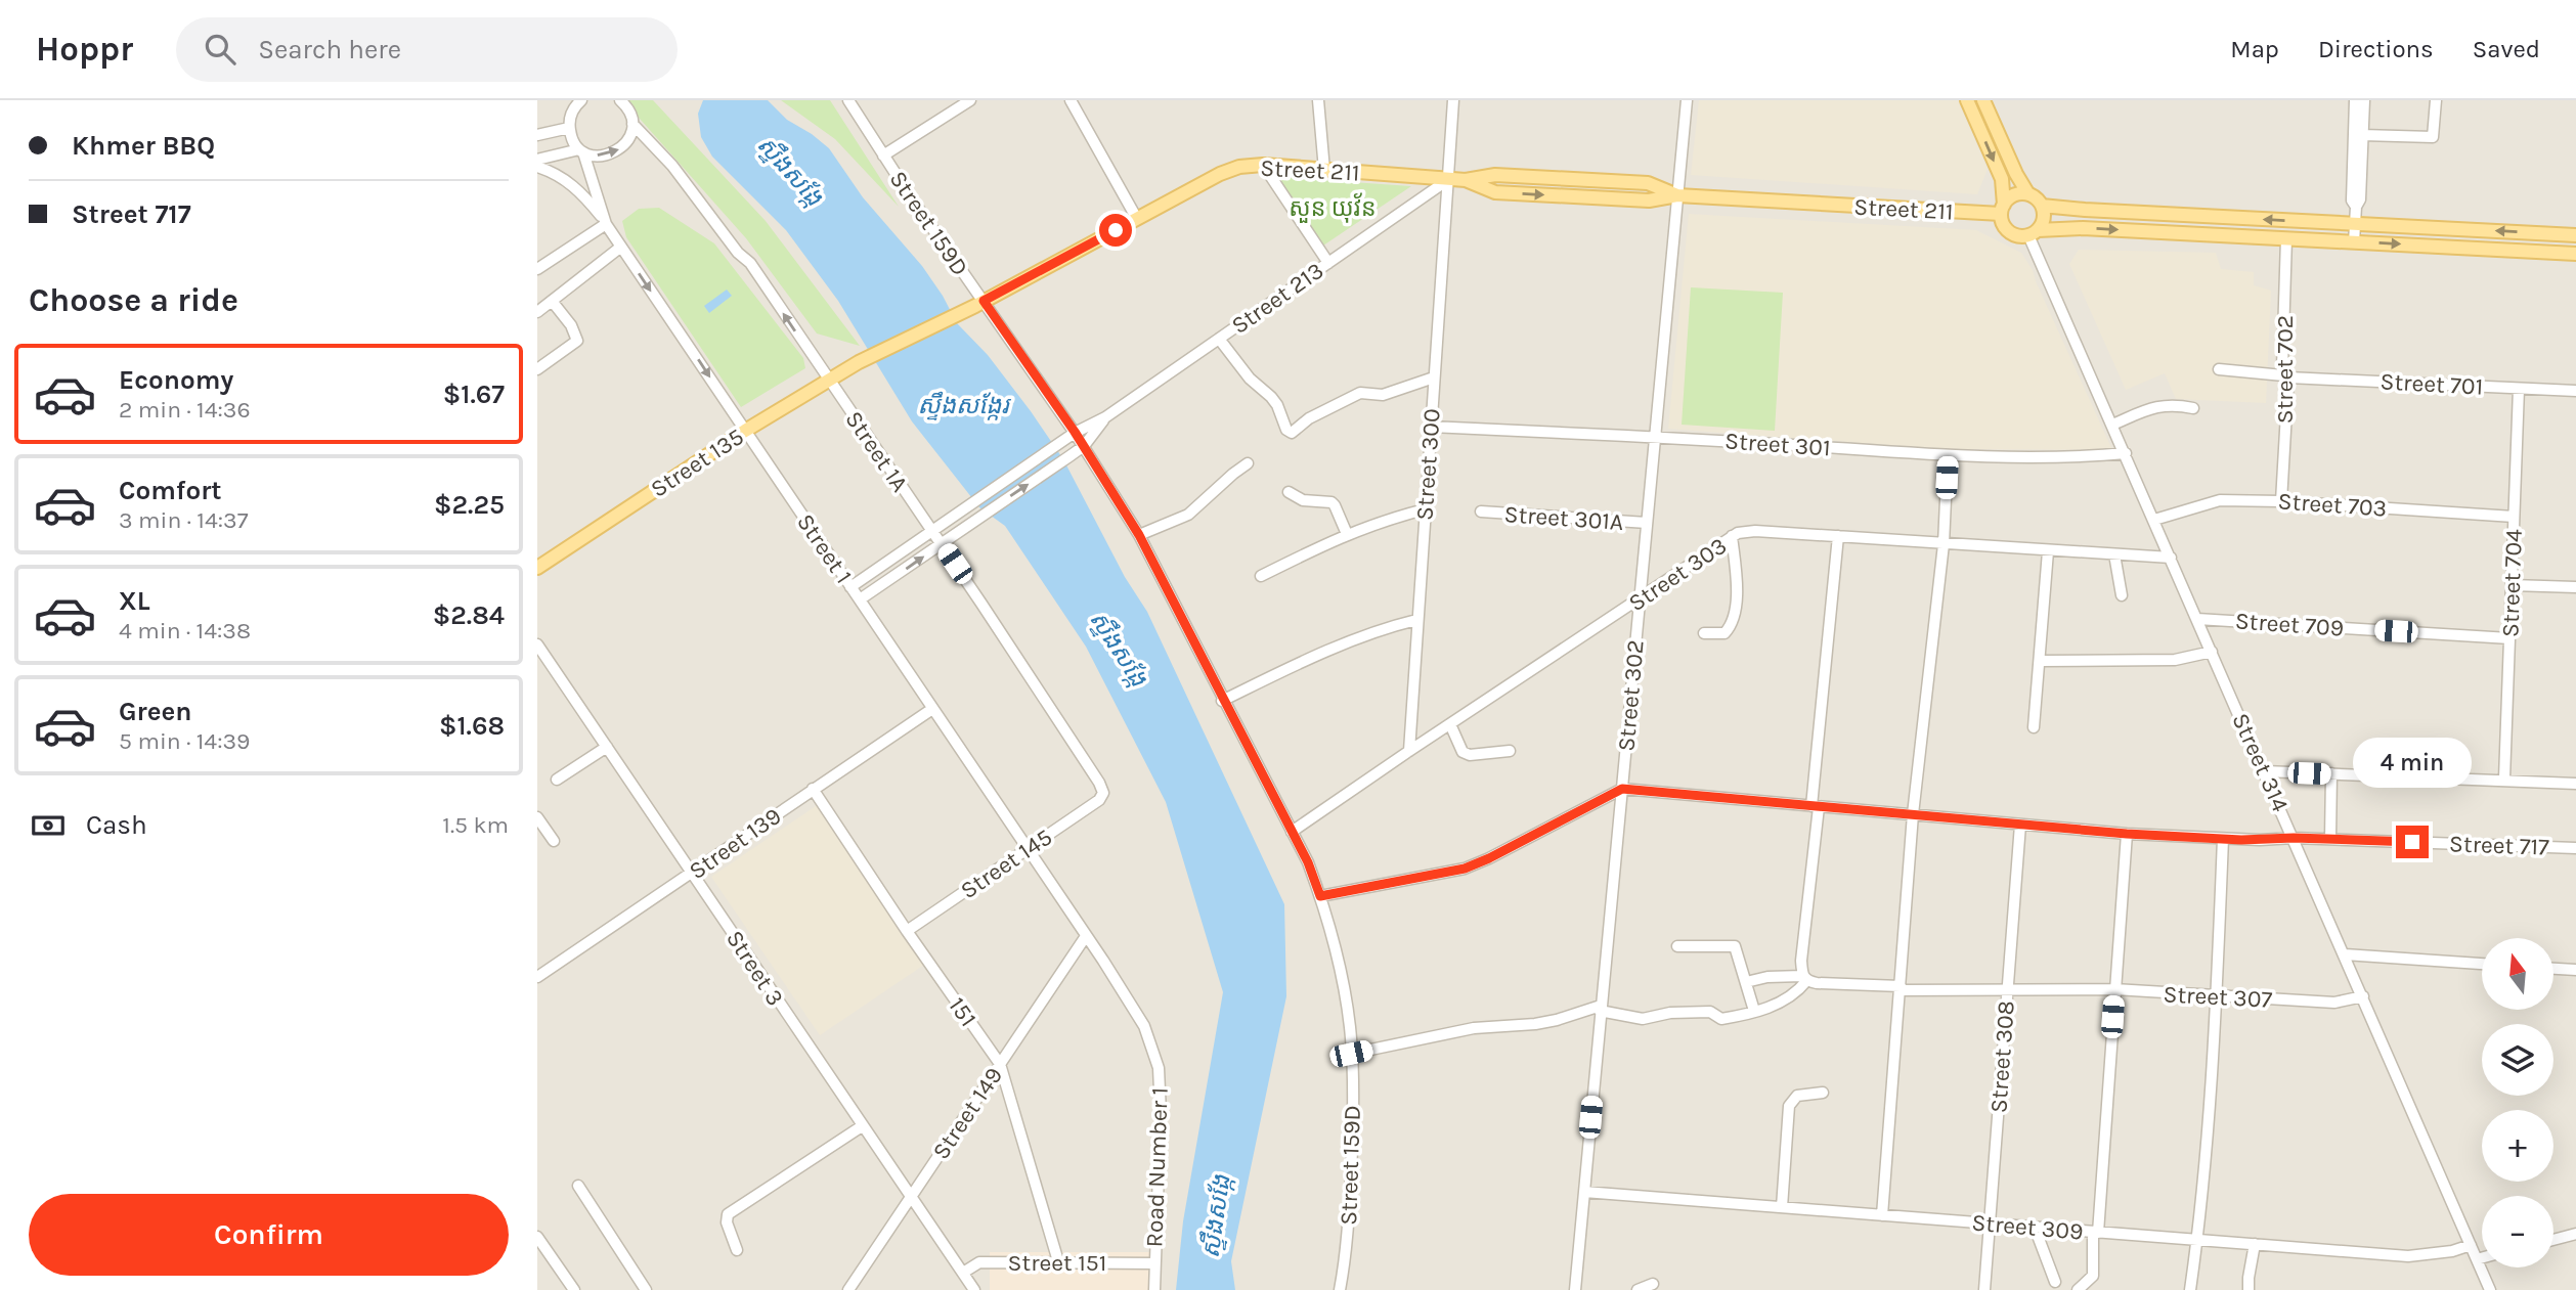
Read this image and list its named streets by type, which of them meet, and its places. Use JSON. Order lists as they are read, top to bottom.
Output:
{
  "streets": {
    "main road": ["Street 211", "Street 135"],
    "street": [
      "Street 159D",
      "Street 213",
      "Street 702",
      "Street 701",
      "Street 301",
      "Street 1A",
      "Street 300",
      "Street 703",
      "Street 301A",
      "Street 1",
      "Street 303",
      "Street 704",
      "Street 709",
      "Street 302",
      "Street 314",
      "Street 139",
      "Street 717",
      "Street 145",
      "Street 3",
      "Street 307",
      "151",
      "Street 308",
      "Street 149",
      "Road Number 1",
      "Street 309",
      "Street 151"
    ]
  },
  "crossings": [
    ["Street 211", "Street 159D"],
    ["Street 211", "Street 213"],
    ["Street 211", "Street 135"],
    ["Street 211", "Street 300"],
    ["Street 211", "Street 302"],
    ["Street 211", "Street 314"],
    ["Street 159D", "Street 213"],
    ["Street 159D", "Street 303"],
    ["Street 213", "Street 1A"],
    ["Street 213", "Street 300"],
    ["Street 213", "Street 1"],
    ["Street 702", "Street 701"],
    ["Street 702", "Street 703"],
    ["Street 701", "Street 704"],
    ["Street 301", "Street 300"],
    ["Street 301", "Street 302"],
    ["Street 301", "Street 314"],
    ["Street 1A", "Street 135"],
    ["Street 1A", "Street 145"],
    ["Street 135", "Street 1"],
    ["Street 300", "Street 303"],
    ["Street 703", "Street 704"],
    ["Street 703", "Street 314"],
    ["Street 301A", "Street 302"],
    ["Street 1", "Street 139"],
    ["Street 1", "Street 145"],
    ["Street 1", "Street 149"],
    ["Street 1", "Road Number 1"],
    ["Street 303", "Street 302"],
    ["Street 303", "Street 314"],
    ["Street 704", "Street 709"],
    ["Street 709", "Street 314"],
    ["Street 302", "Street 717"],
    ["Street 302", "Street 309"],
    ["Street 314", "Street 717"],
    ["Street 314", "Street 307"],
    ["Street 314", "Street 309"],
    ["Street 139", "Street 3"],
    ["Street 139", "151"],
    ["Street 717", "Street 308"],
    ["Street 145", "151"],
    ["Street 3", "Street 149"],
    ["Street 3", "Street 151"],
    ["Street 307", "Street 308"],
    ["151", "Street 149"],
    ["151", "Street 151"],
    ["Street 308", "Street 309"],
    ["Street 149", "Road Number 1"],
    ["Road Number 1", "Street 151"]
  ],
  "one_way": ["Street 1A"],
  "water": ["ស្ទឹងសង្កែ", "ស្ទឹងសង្កែរ"],
  "parks": ["សួន យុវ័ន"],
  "north": "top",
  "page": {
    "header": "Hoppr",
    "search": "Search here",
    "nav": ["Map", "Directions", "Saved"],
    "banner": ["Khmer BBQ", "Street 717"],
    "heading": "Choose a ride",
    "list": [
      {
        "name": "Economy",
        "note": "2 min · 14:36",
        "value": "$1.67"
      },
      {
        "name": "Comfort",
        "note": "3 min · 14:37",
        "value": "$2.25"
      },
      {
        "name": "XL",
        "note": "4 min · 14:38",
        "value": "$2.84"
      },
      {
        "name": "Green",
        "note": "5 min · 14:39",
        "value": "$1.68"
      }
    ],
    "bubble": "4 min",
    "pay": ["Cash", "1.5 km"],
    "map_buttons": ["+", "−"],
    "buttons": "Confirm"
  }
}
